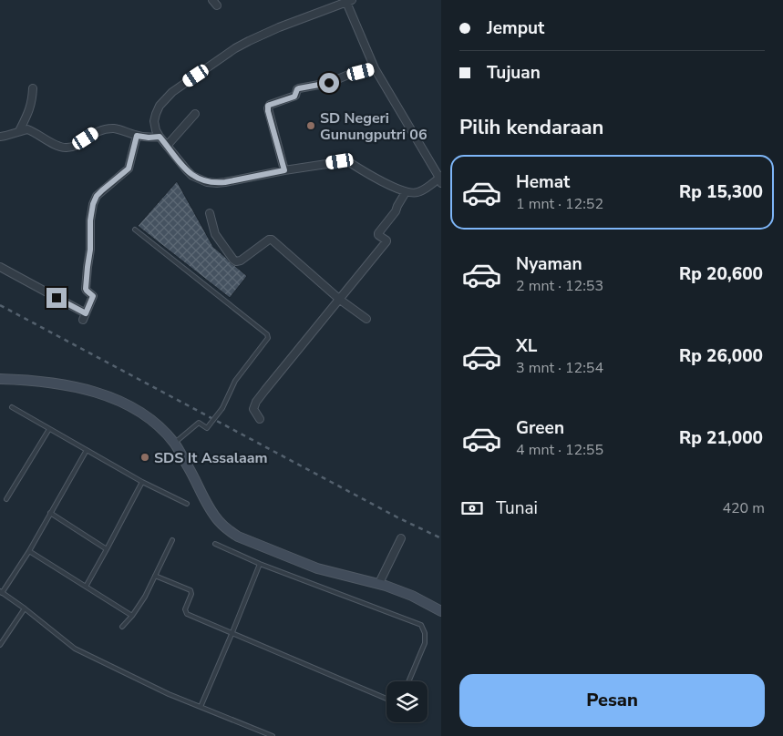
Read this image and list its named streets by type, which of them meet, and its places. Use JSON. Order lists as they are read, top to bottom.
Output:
{
  "places": ["SD Negeri Gunungputri 06", "SDS It Assalaam"],
  "page": {
    "banner": ["Jemput", "Tujuan"],
    "heading": "Pilih kendaraan",
    "list": [
      {
        "name": "Hemat",
        "note": "1 mnt · 12:52",
        "value": "Rp 15,300"
      },
      {
        "name": "Nyaman",
        "note": "2 mnt · 12:53",
        "value": "Rp 20,600"
      },
      {
        "name": "XL",
        "note": "3 mnt · 12:54",
        "value": "Rp 26,000"
      },
      {
        "name": "Green",
        "note": "4 mnt · 12:55",
        "value": "Rp 21,000"
      }
    ],
    "pay": ["Tunai", "420 m"],
    "buttons": "Pesan"
  }
}
